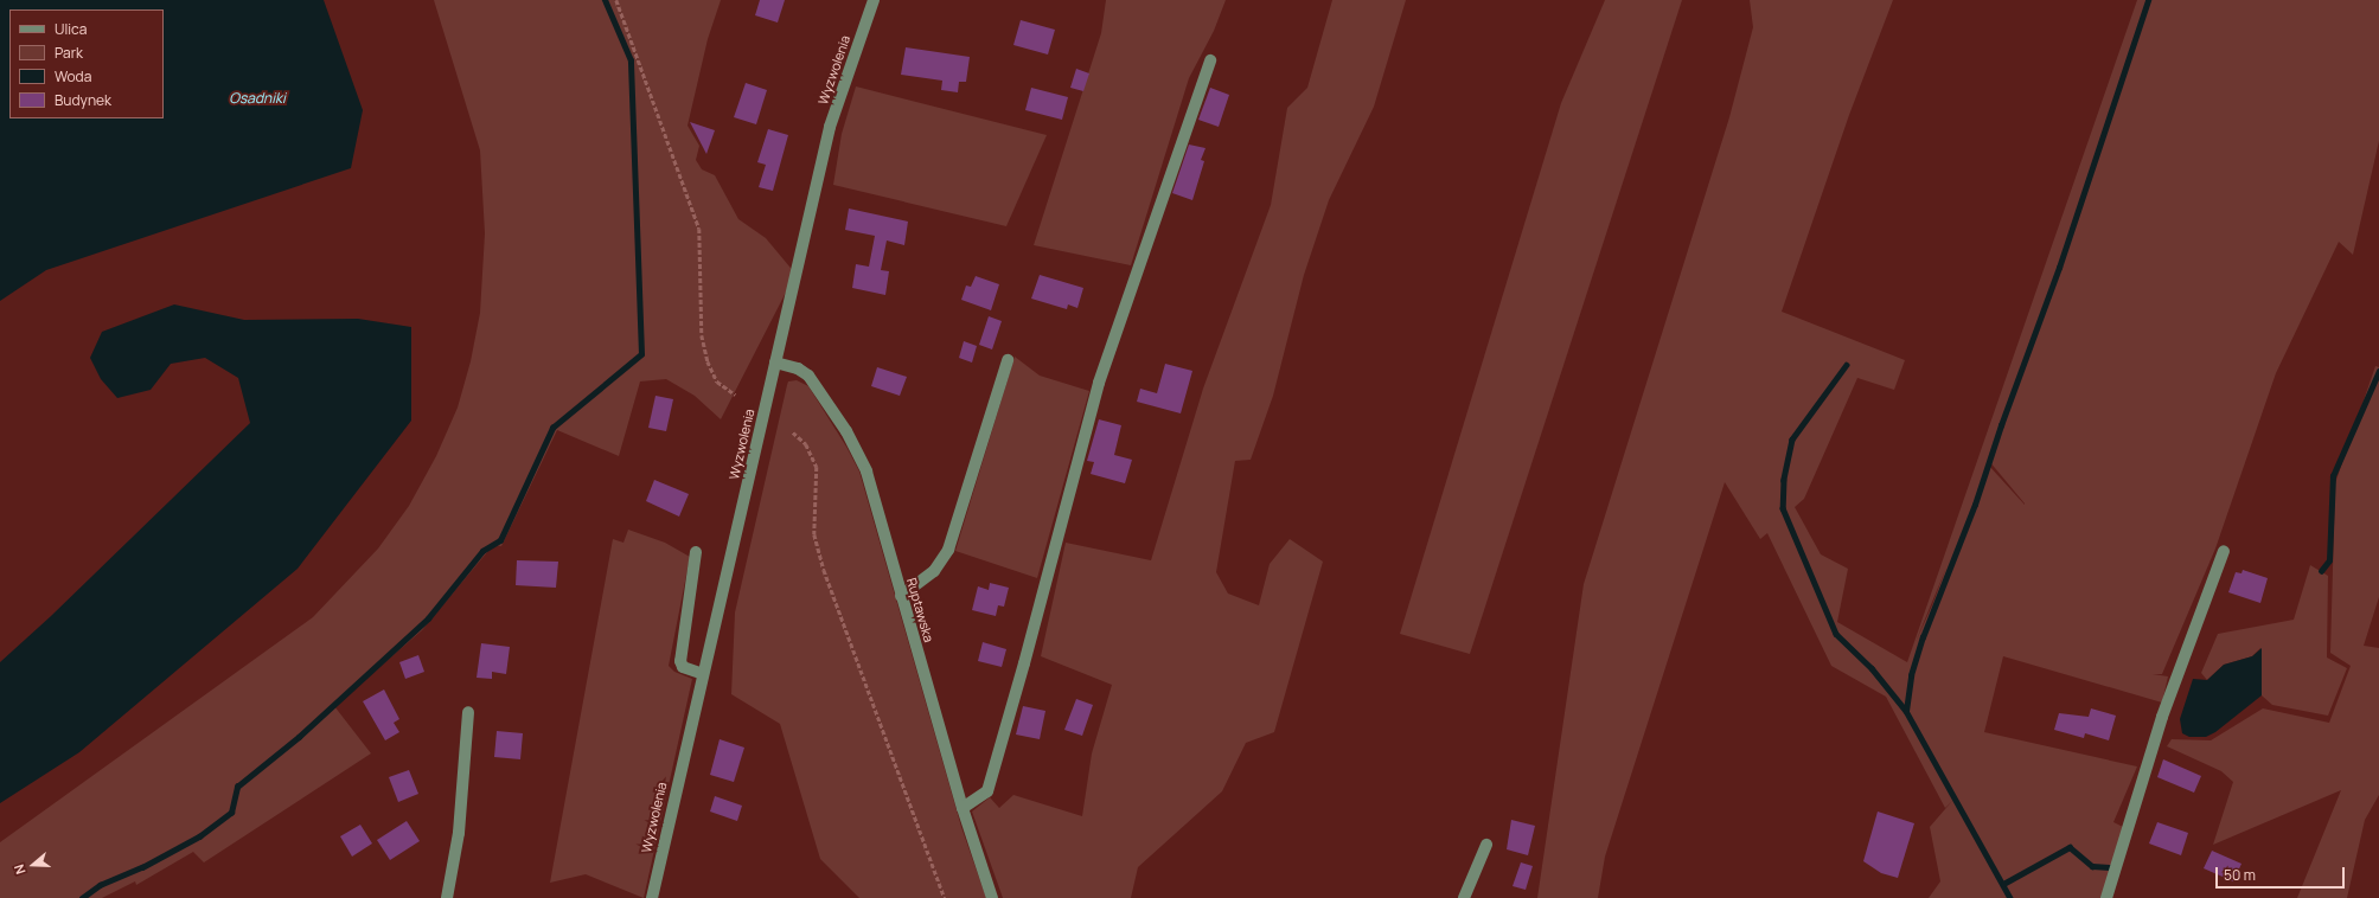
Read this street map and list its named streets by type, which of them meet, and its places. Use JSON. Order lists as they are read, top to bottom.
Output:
{
  "streets": {
    "street": ["Wyzwolenia", "Ruptawska"]
  },
  "crossings": [
    ["Wyzwolenia", "Ruptawska"]
  ],
  "water": ["Osadniki"],
  "legend": [
    "Ulica",
    "Park",
    "Woda",
    "Budynek"
  ],
  "scale_bar": "50 m",
  "north": "left"
}
